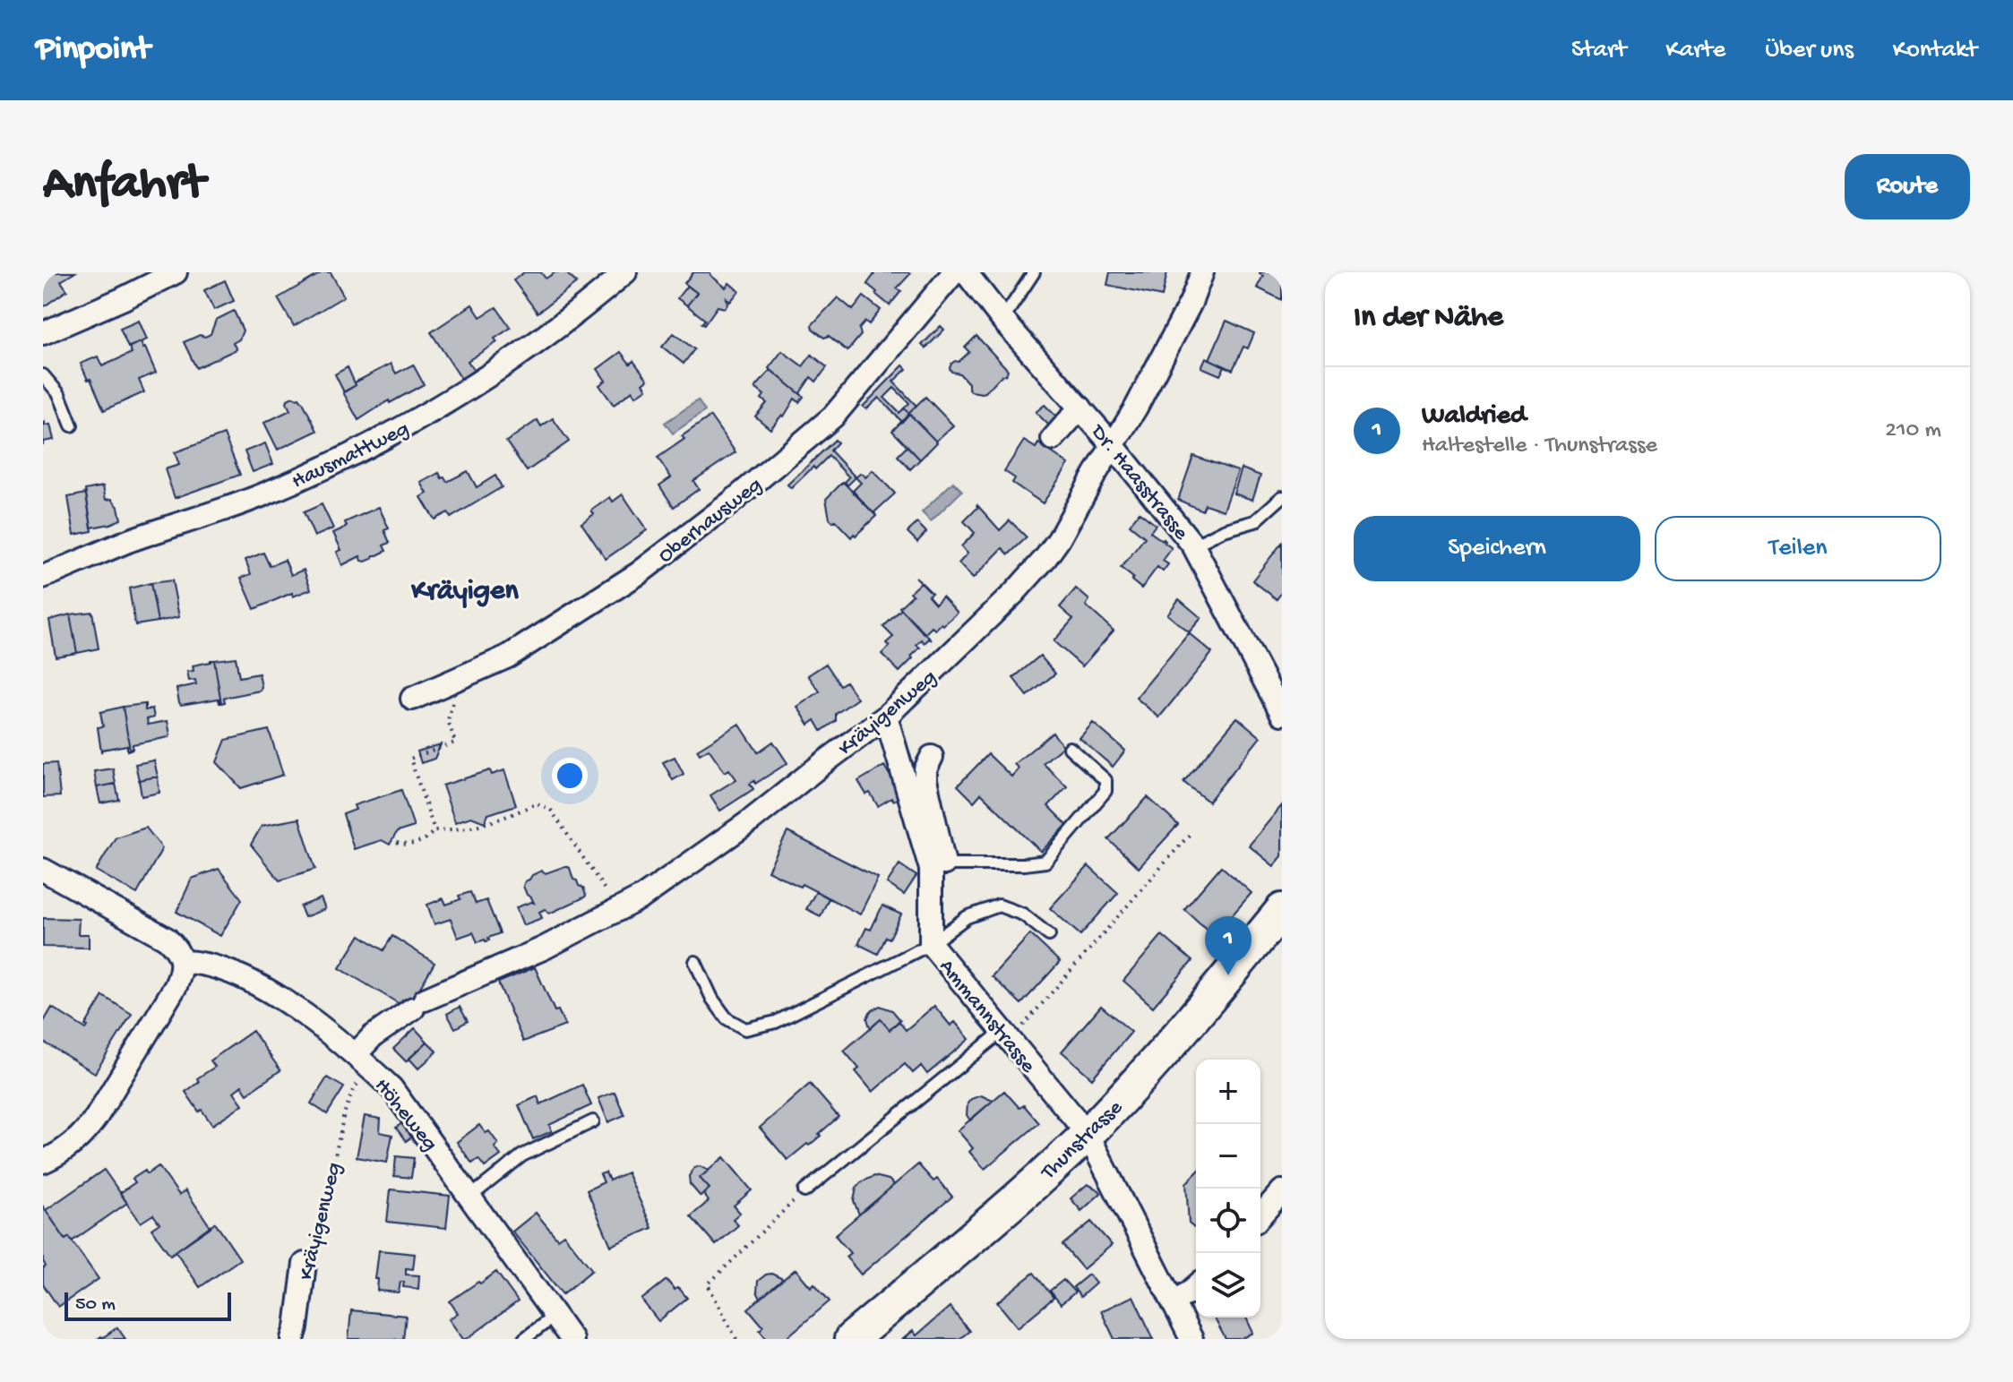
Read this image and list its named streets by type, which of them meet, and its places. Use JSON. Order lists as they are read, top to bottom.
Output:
{
  "streets": {
    "main road": ["Thunstrasse"],
    "street": [
      "Hausmattweg",
      "Dr. Haasstrasse",
      "Oberhausweg",
      "Kräyigenweg",
      "Ammannstrasse",
      "Höheweg"
    ]
  },
  "crossings": [
    ["Dr. Haasstrasse", "Kräyigenweg"],
    ["Kräyigenweg", "Ammannstrasse"],
    ["Kräyigenweg", "Höheweg"],
    ["Ammannstrasse", "Thunstrasse"]
  ],
  "districts": ["Kräyigen"],
  "scale_bar": "50 m",
  "page": {
    "header": "Pinpoint",
    "nav": [
      "Start",
      "Karte",
      "Über uns",
      "Kontakt"
    ],
    "buttons": [
      "Route",
      ["Speichern", "Teilen"]
    ],
    "title": "Anfahrt",
    "heading": "In der Nähe",
    "list": [
      {
        "mark": "1",
        "name": "Waldried",
        "note": "Haltestelle · Thunstrasse",
        "value": "210 m"
      }
    ],
    "pins": "1",
    "map_buttons": ["+", "−"],
    "scale": "50 m"
  }
}
